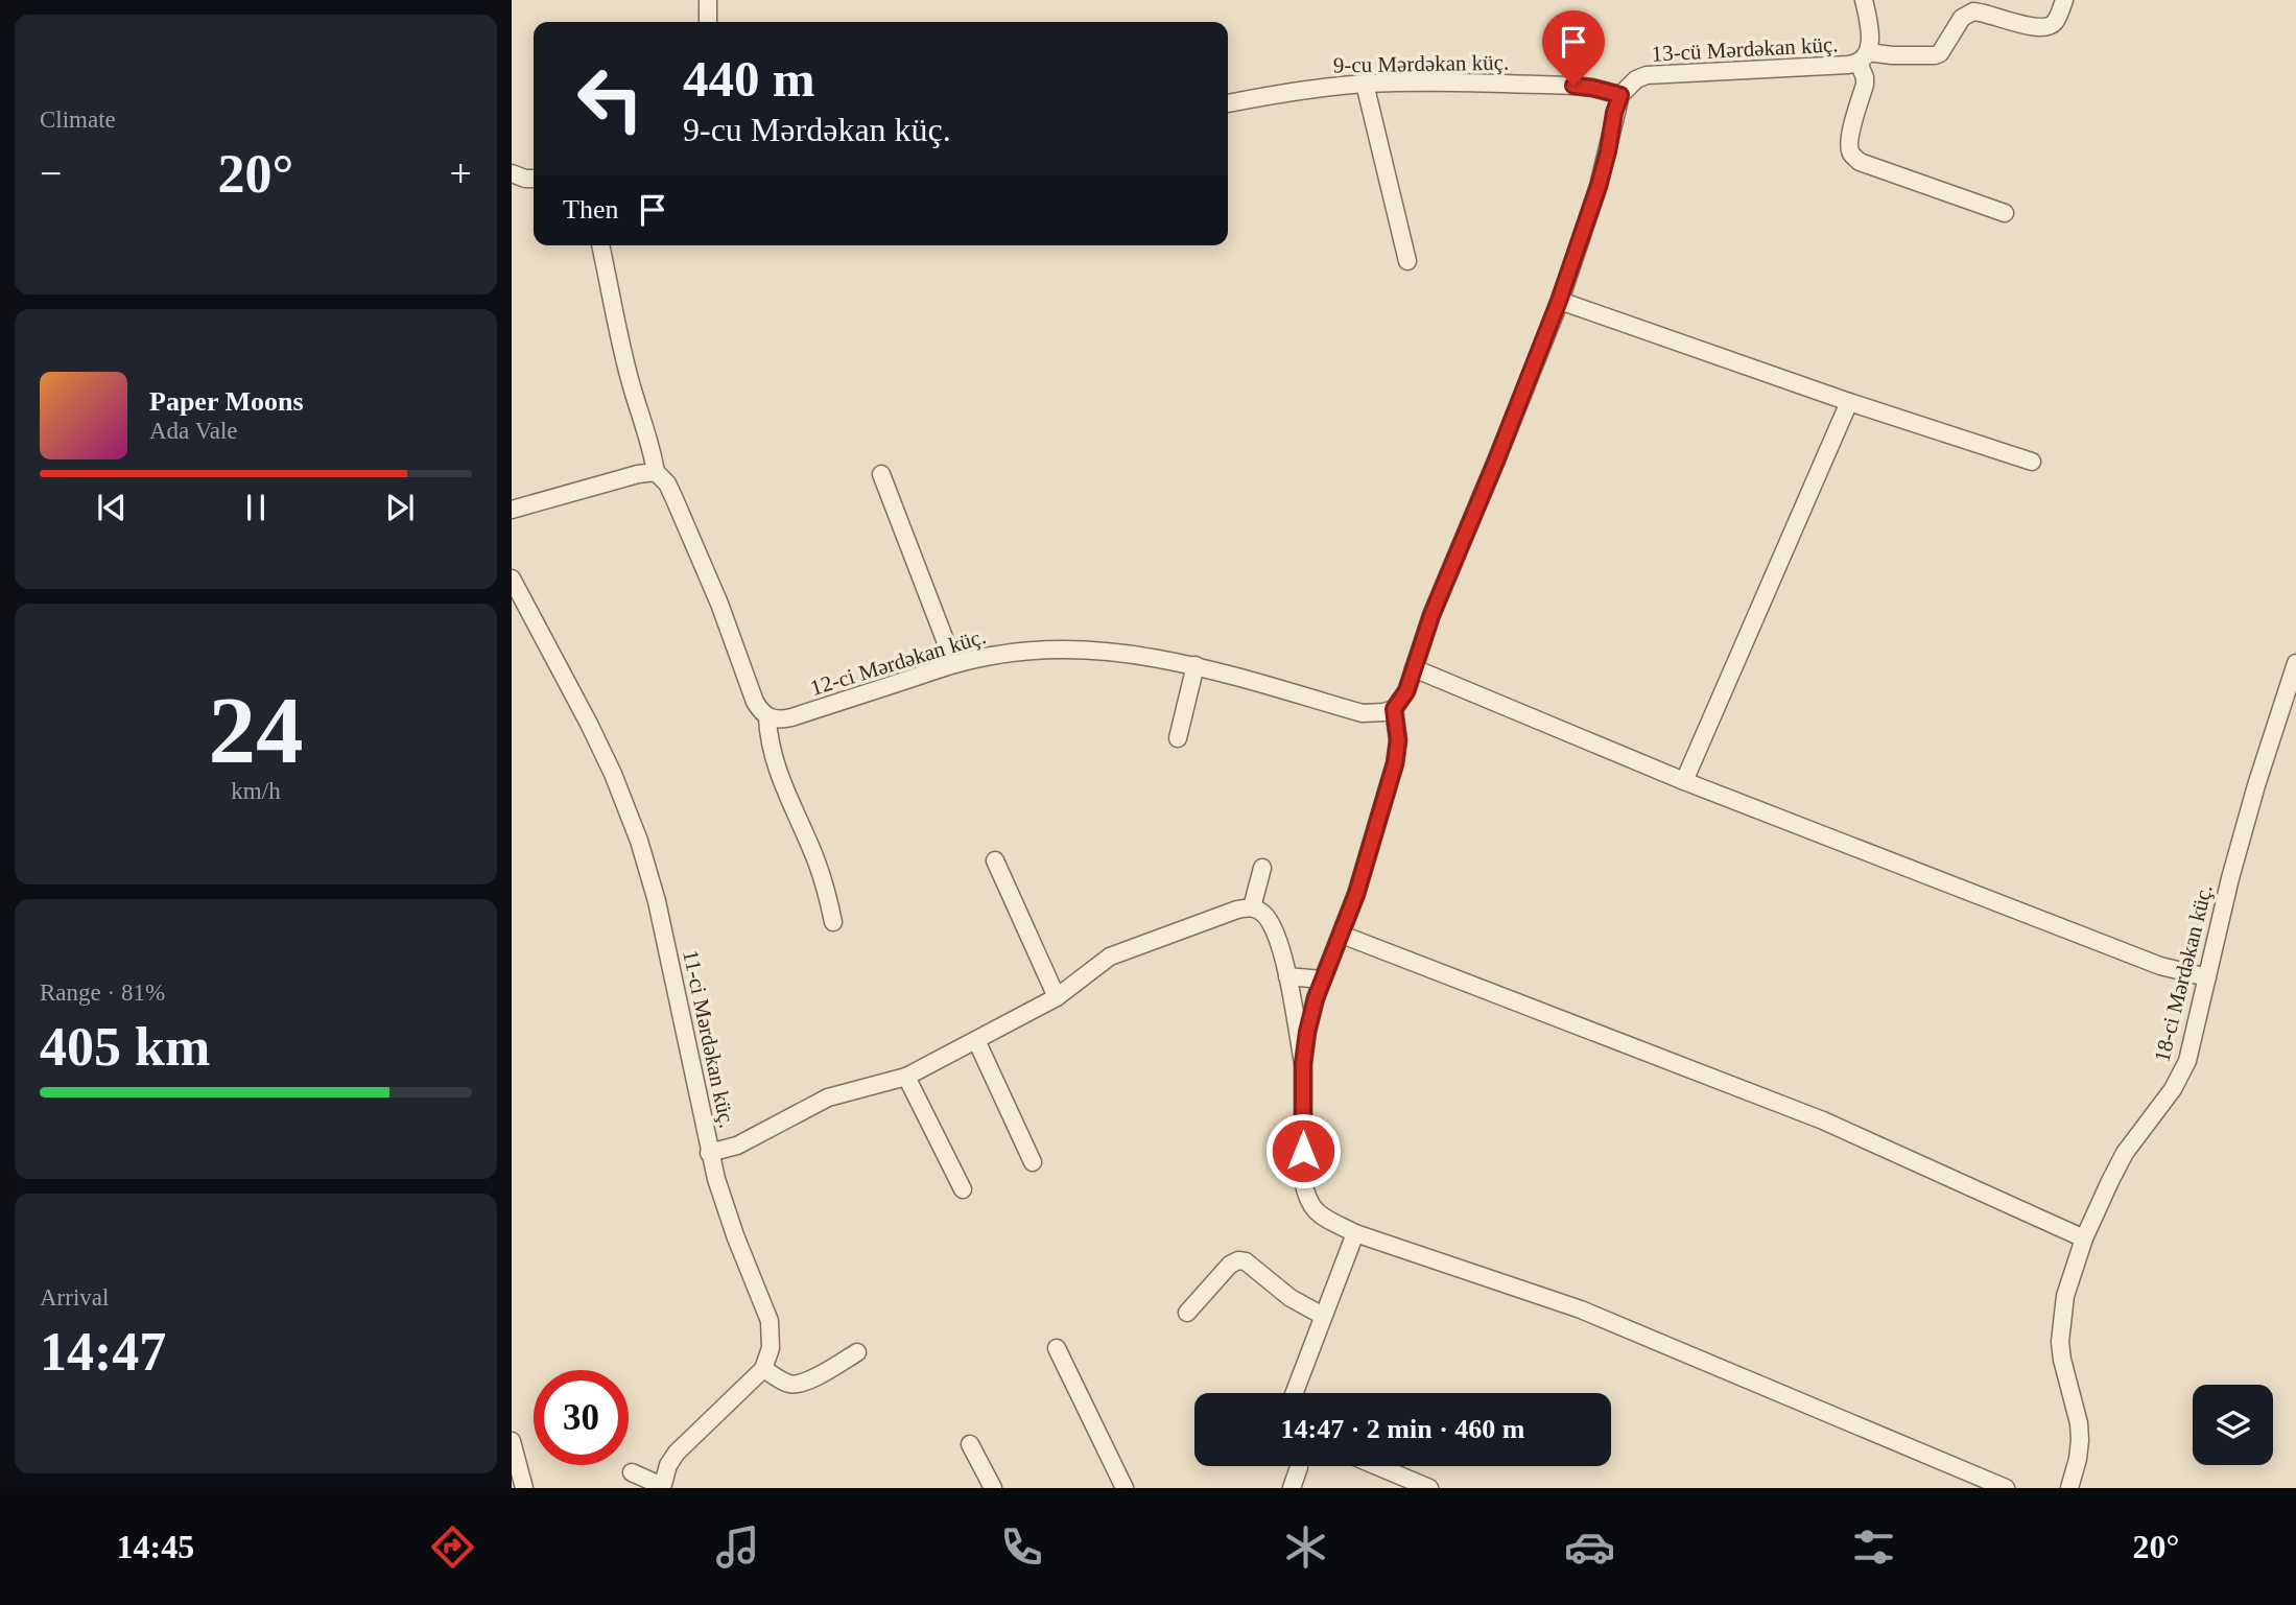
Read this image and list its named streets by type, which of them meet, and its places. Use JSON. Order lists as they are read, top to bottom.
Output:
{
  "streets": {
    "street": [
      "13-cü Mərdəkan küç.",
      "9-cu Mərdəkan küç.",
      "12-ci Mərdəkan küç.",
      "18-ci Mərdəkan küç.",
      "11-ci Mərdəkan küç."
    ]
  },
  "crossings": [
    ["13-cü Mərdəkan küç.", "9-cu Mərdəkan küç."]
  ],
  "page": {
    "tile": [
      "Climate",
      ["24", "km/h"],
      ["Range · 81%", "405 km"],
      ["Arrival", "14:47"]
    ],
    "turn": ["440 m", "9-cu Mərdəkan küç."],
    "heat": ["−", "20°", "+"],
    "then": "Then",
    "song": ["Paper Moons", "Ada Vale"],
    "limit": "30",
    "trip": "14:47 · 2 min · 460 m",
    "tabs": ["14:45", "20°"]
  }
}
